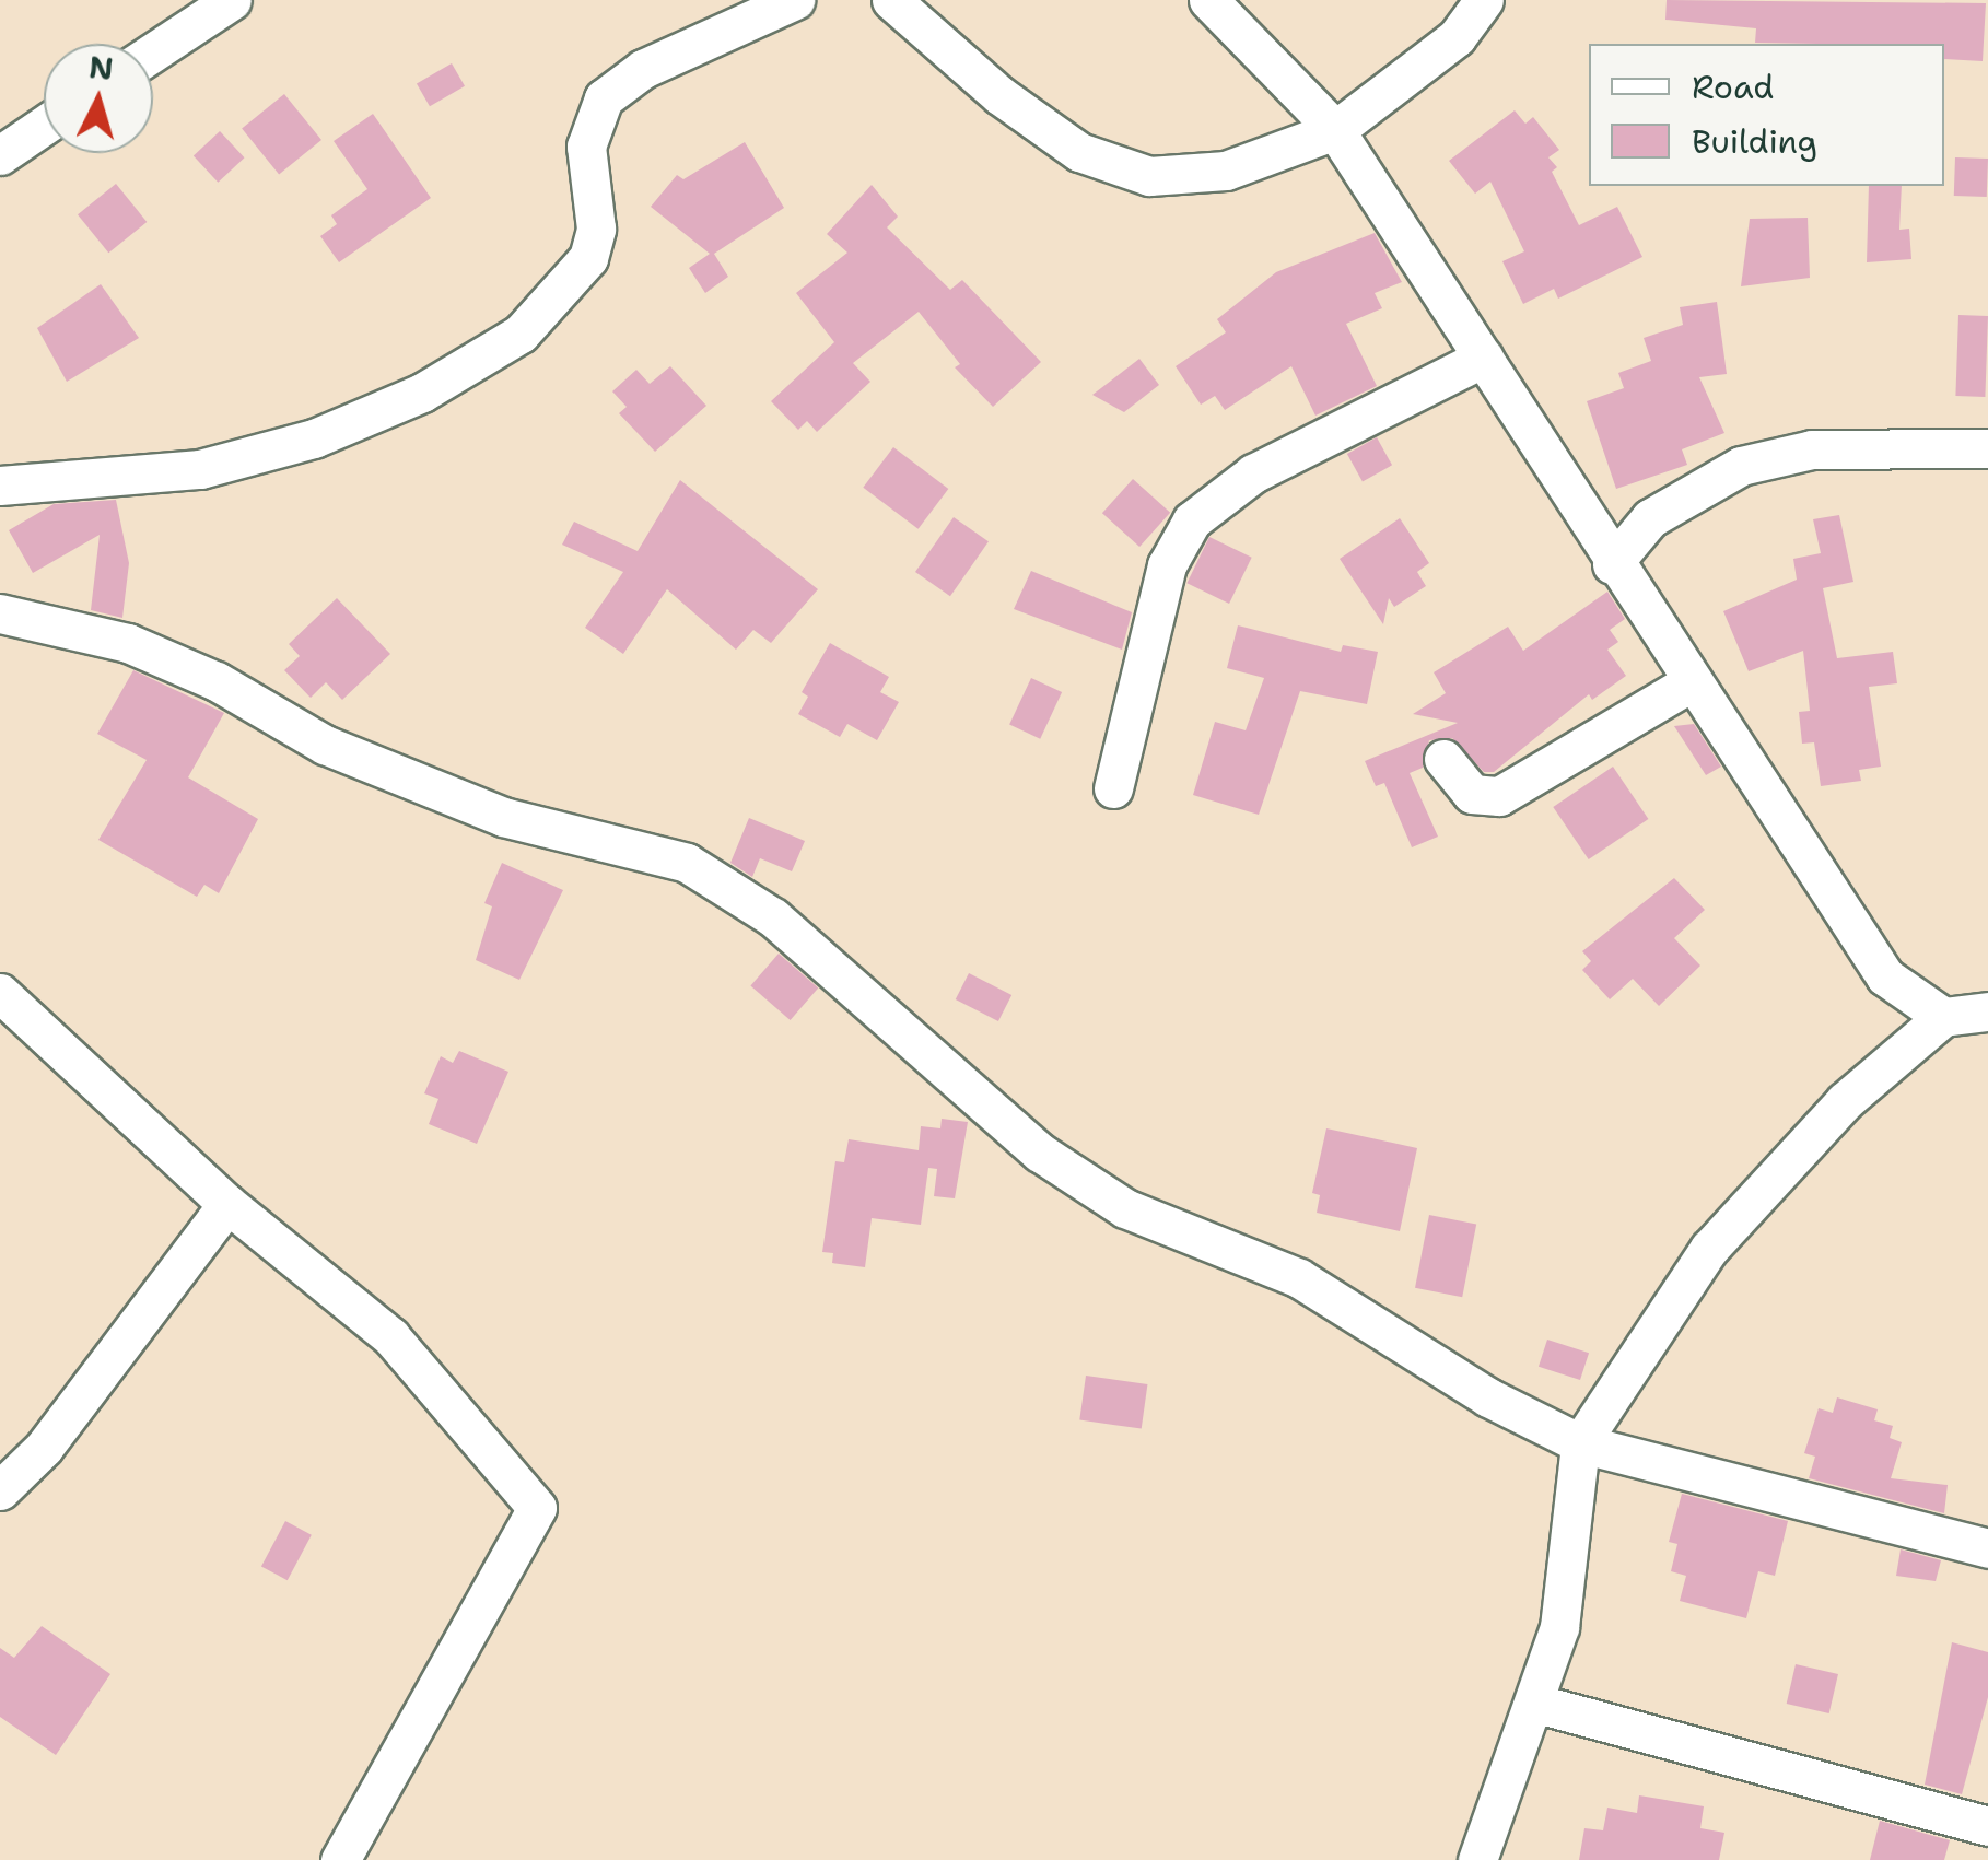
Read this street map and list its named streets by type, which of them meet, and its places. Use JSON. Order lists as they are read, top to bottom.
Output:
{
  "legend": ["Road", "Building"],
  "north": "top"
}
